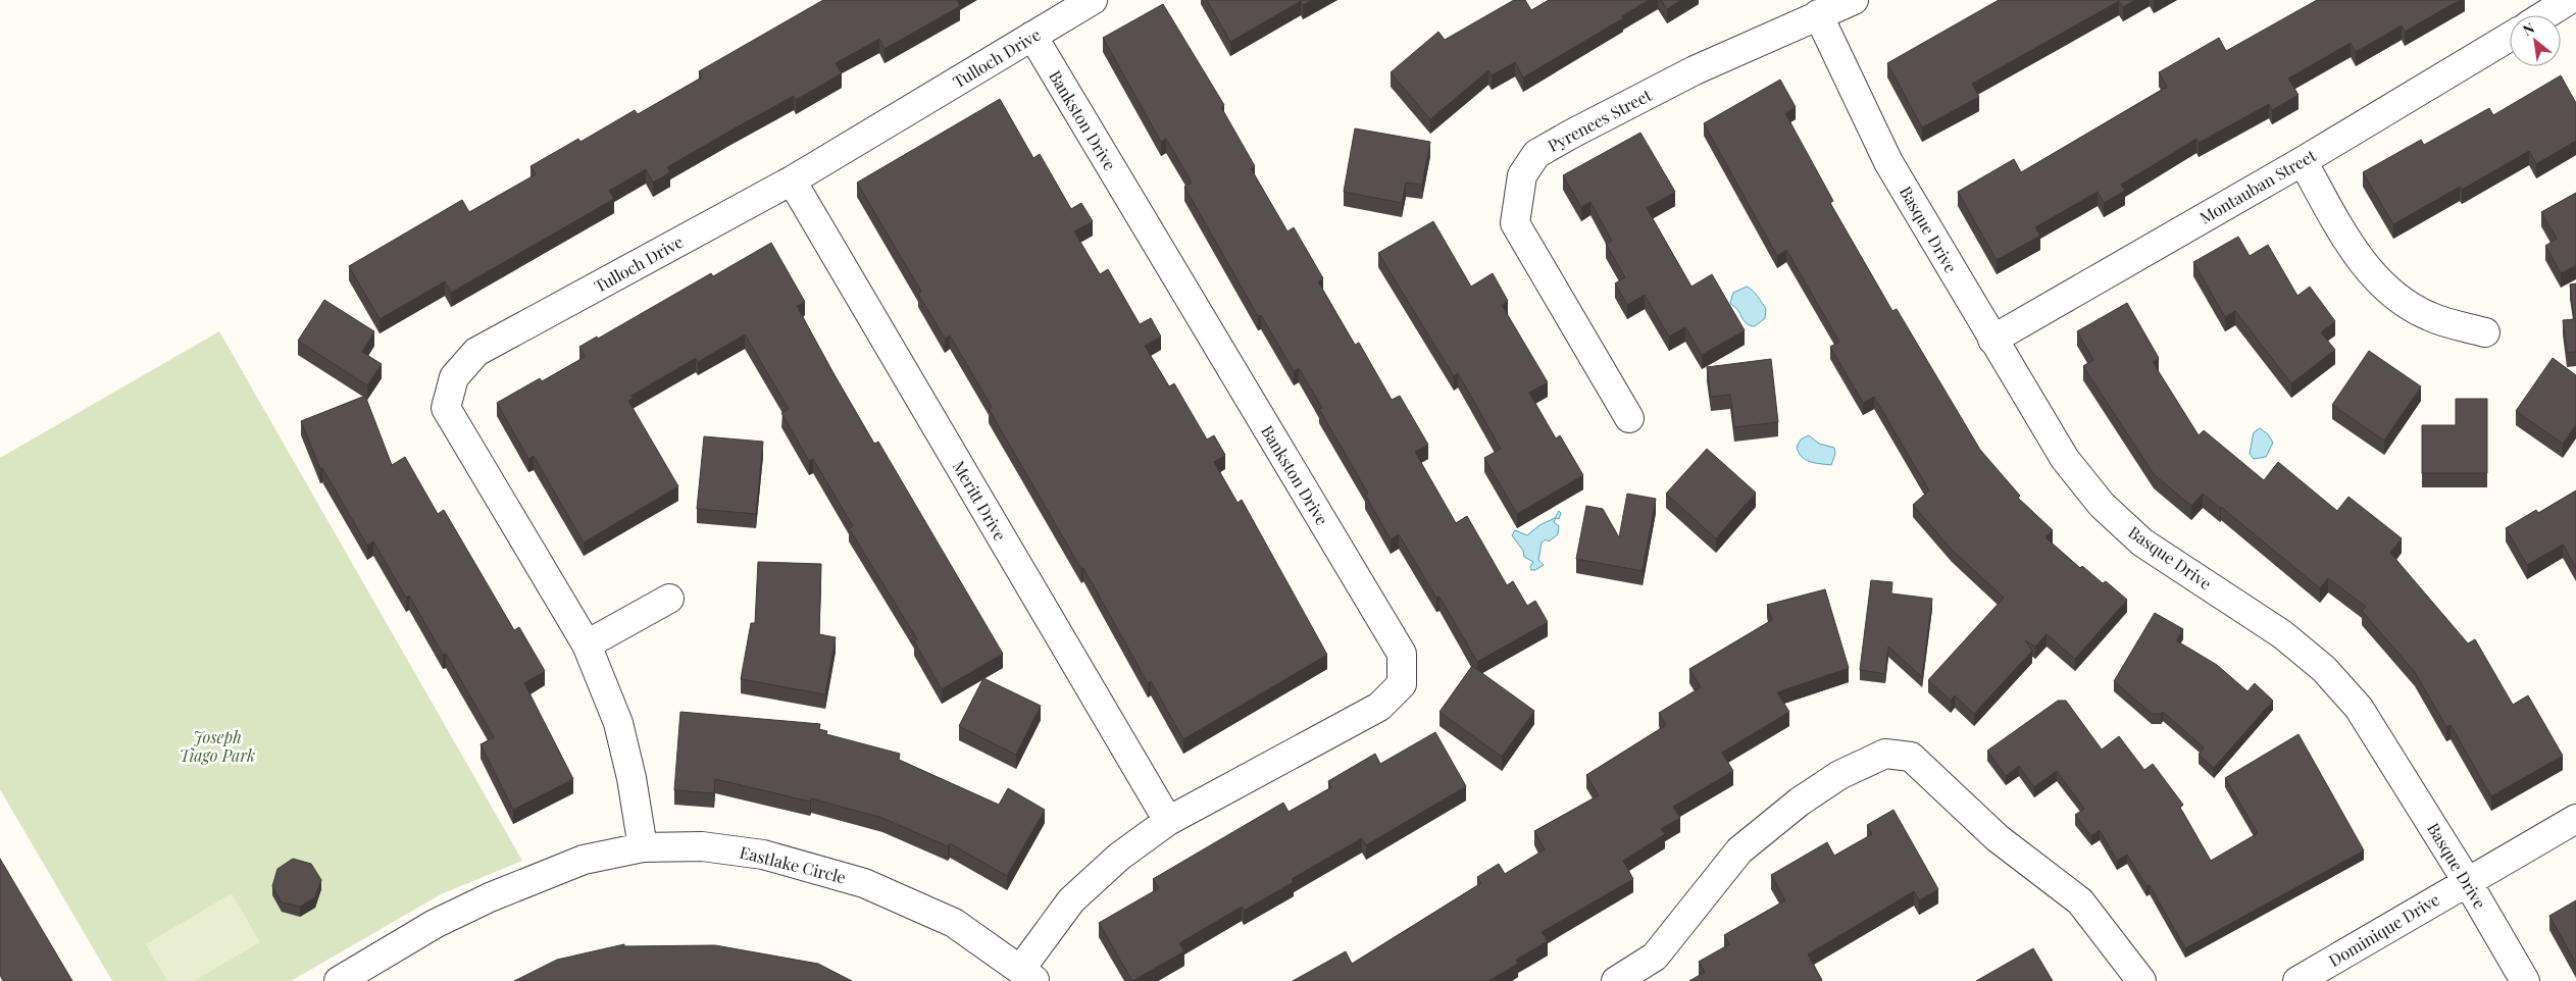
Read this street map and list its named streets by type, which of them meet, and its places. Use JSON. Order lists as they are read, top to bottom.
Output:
{
  "streets": {
    "street": [
      "Tulloch Drive",
      "Bankston Drive",
      "Pyrenees Street",
      "Montauban Street",
      "Basque Drive",
      "Meritt Drive",
      "Eastlake Circle",
      "Dominique Drive"
    ]
  },
  "crossings": [
    ["Tulloch Drive", "Bankston Drive"],
    ["Tulloch Drive", "Meritt Drive"],
    ["Tulloch Drive", "Eastlake Circle"],
    ["Bankston Drive", "Meritt Drive"],
    ["Bankston Drive", "Eastlake Circle"],
    ["Pyrenees Street", "Basque Drive"],
    ["Montauban Street", "Basque Drive"],
    ["Basque Drive", "Dominique Drive"]
  ],
  "parks": ["Joseph Tiago Park"],
  "north": "top left"
}
